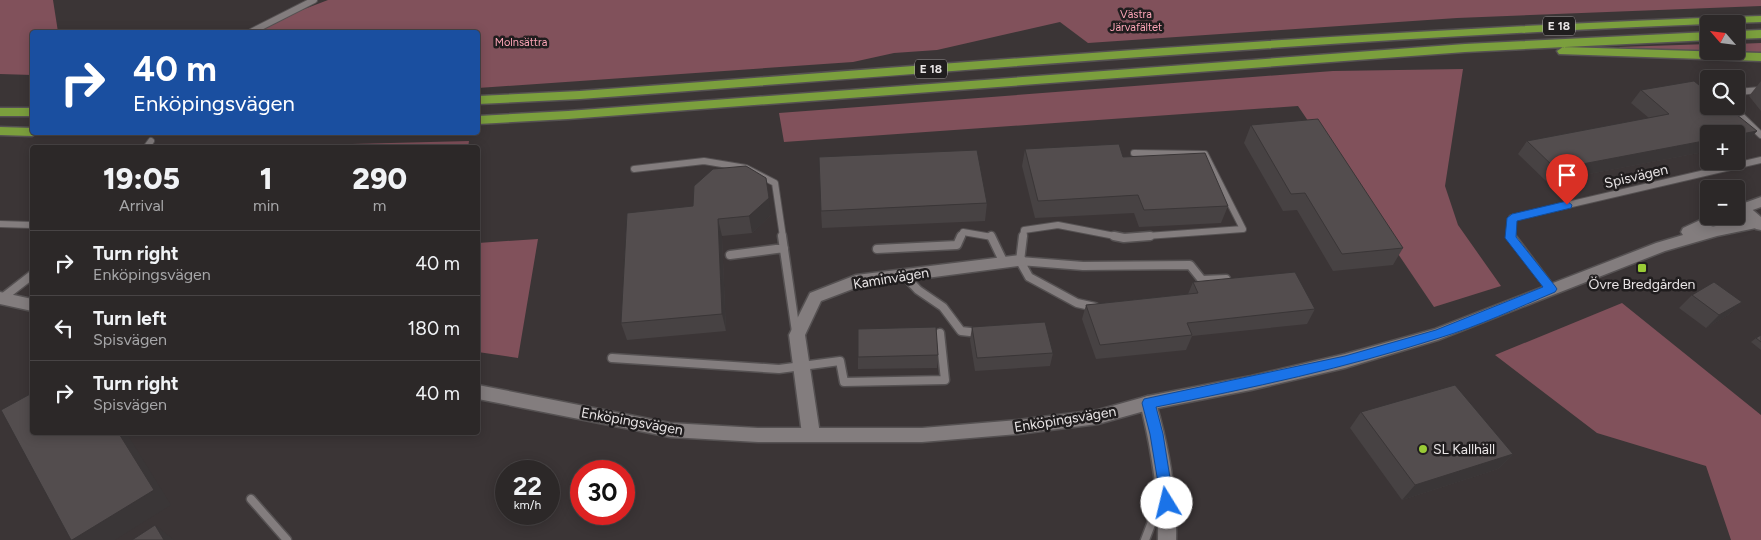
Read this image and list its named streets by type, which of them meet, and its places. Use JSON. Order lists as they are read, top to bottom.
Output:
{
  "streets": {
    "highway": ["E 18"],
    "street": ["Kaminvägen", "Enköpingsvägen"],
    "lane": ["Spisvägen"]
  },
  "crossings": [
    ["Spisvägen", "Enköpingsvägen"]
  ],
  "parks": ["Västra Järvafältet", "Molnsättra"],
  "places": {
    "transit": ["Övre Bredgården"],
    "other": ["SL Kallhäll"]
  },
  "north": "top left",
  "page": {
    "map_buttons": ["+", "−"],
    "turn": ["40 m", "Enköpingsvägen"],
    "eta": [
      "19:05",
      "Arrival",
      "1",
      "min",
      "290",
      "m"
    ],
    "list": [
      {
        "name": "Turn right",
        "note": "Enköpingsvägen",
        "value": "40 m"
      },
      {
        "name": "Turn left",
        "note": "Spisvägen",
        "value": "180 m"
      },
      {
        "name": "Turn right",
        "note": "Spisvägen",
        "value": "40 m"
      }
    ],
    "speed": "22 km/h",
    "limit": "30"
  }
}
